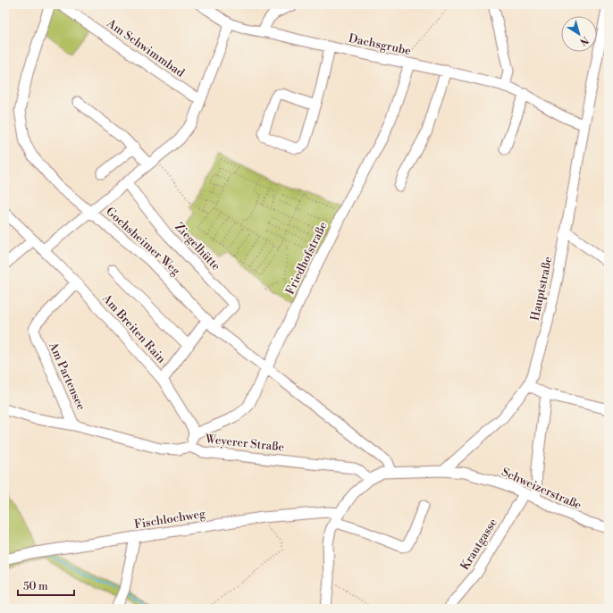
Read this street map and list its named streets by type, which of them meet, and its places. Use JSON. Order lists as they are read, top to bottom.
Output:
{
  "streets": {
    "street": [
      "Dachsgrube",
      "Am Schwimmbad",
      "Gochsheimer Weg",
      "Ziegelhütte",
      "Friedhofstraße",
      "Hauptstraße",
      "Am Breiten Rain",
      "Am Partensee",
      "Weyerer Straße",
      "Schweizerstraße",
      "Fischlochweg",
      "Krautgasse"
    ]
  },
  "crossings": [
    ["Dachsgrube", "Friedhofstraße"],
    ["Dachsgrube", "Hauptstraße"],
    ["Gochsheimer Weg", "Ziegelhütte"],
    ["Gochsheimer Weg", "Friedhofstraße"],
    ["Friedhofstraße", "Am Breiten Rain"],
    ["Hauptstraße", "Schweizerstraße"],
    ["Am Breiten Rain", "Am Partensee"],
    ["Am Partensee", "Weyerer Straße"],
    ["Schweizerstraße", "Krautgasse"]
  ],
  "scale_bar": "50 m",
  "north": "bottom right"
}
